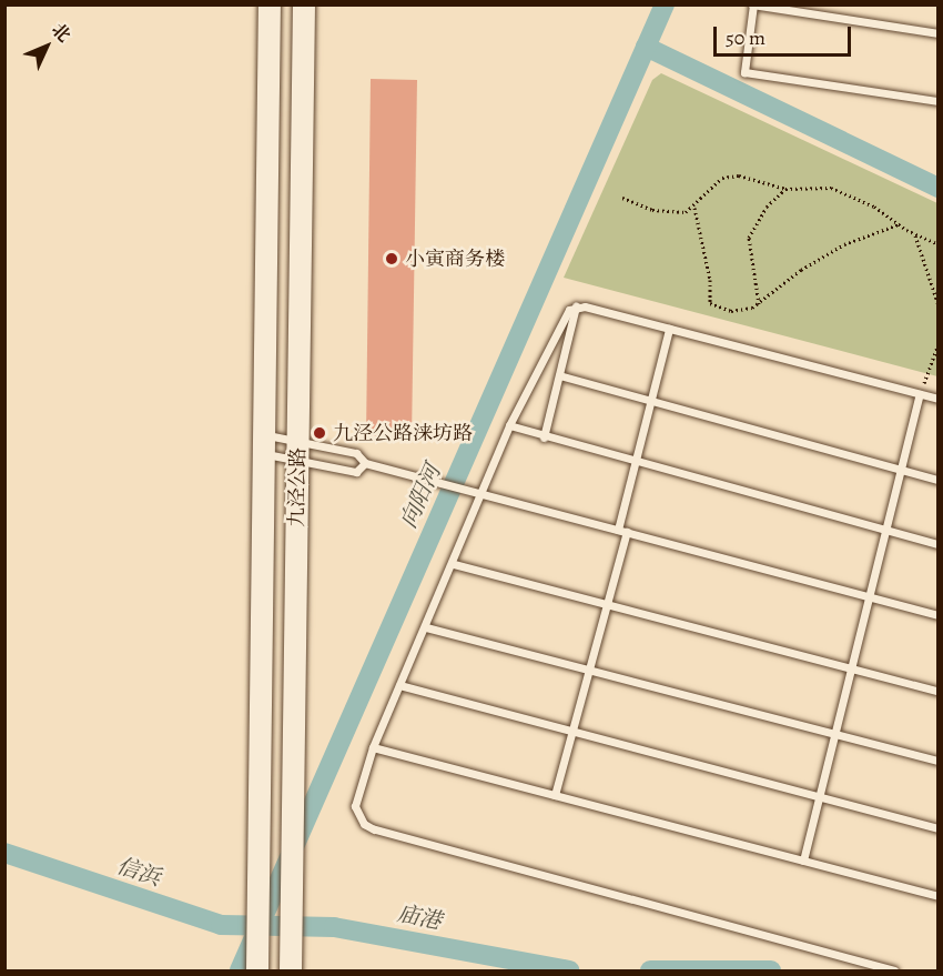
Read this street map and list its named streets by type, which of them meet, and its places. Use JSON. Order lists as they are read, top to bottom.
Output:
{
  "streets": {
    "main road": ["九泾公路"]
  },
  "water": ["向阳河", "信浜", "庙港"],
  "places": ["小寅商务楼", "九泾公路涞坊路"],
  "scale_bar": "50 m",
  "north": "top right"
}
